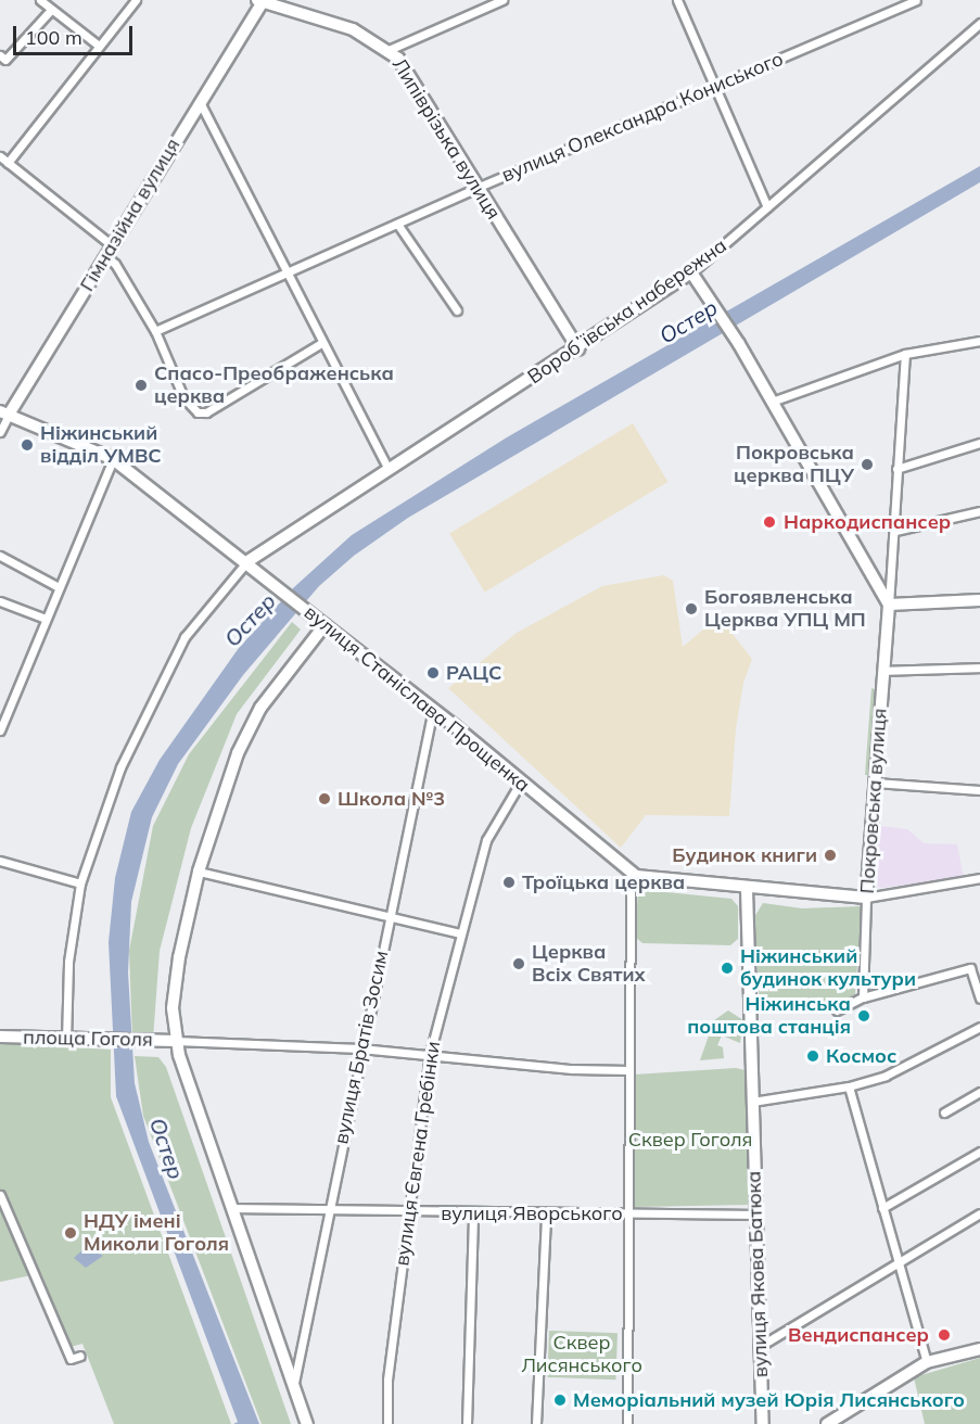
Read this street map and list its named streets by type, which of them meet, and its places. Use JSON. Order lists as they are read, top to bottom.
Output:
{
  "streets": {
    "street": [
      "вулиця Олександра Кониського",
      "Липіврізька вулиця",
      "Гімназійна вулиця",
      "Воробʼївська набережна",
      "вулиця Станіслава Прощенка",
      "Покровська вулиця",
      "площа Гоголя",
      "вулиця Братів Зосим",
      "вулиця Євгена Гребінки",
      "вулиця Яворського",
      "вулиця Якова Батюка"
    ]
  },
  "crossings": [
    ["вулиця Олександра Кониського", "Липіврізька вулиця"],
    ["Липіврізька вулиця", "Гімназійна вулиця"],
    ["Липіврізька вулиця", "Воробʼївська набережна"],
    ["Гімназійна вулиця", "вулиця Станіслава Прощенка"],
    ["Воробʼївська набережна", "вулиця Станіслава Прощенка"],
    ["вулиця Станіслава Прощенка", "вулиця Братів Зосим"],
    ["вулиця Станіслава Прощенка", "вулиця Євгена Гребінки"],
    ["вулиця Братів Зосим", "вулиця Яворського"],
    ["вулиця Євгена Гребінки", "вулиця Яворського"],
    ["вулиця Яворського", "вулиця Якова Батюка"]
  ],
  "water": ["Остер"],
  "parks": ["Сквер Гоголя", "Сквер Лисянського"],
  "places": [
    "Спасо-Преображенська церква",
    "Ніжинський відділ УМВС",
    "Покровська церква ПЦУ",
    "Наркодиспансер",
    "Богоявленська Церква УПЦ МП",
    "РАЦС",
    "Школа №3",
    "Будинок книги",
    "Троїцька церква",
    "Церква Всіх Святих",
    "Ніжинський будинок культури",
    "Ніжинська поштова станція",
    "Космос",
    "НДУ імені Миколи Гоголя",
    "Вендиспансер",
    "Меморіальний музей Юрія Лисянського"
  ],
  "scale_bar": "100 m"
}
